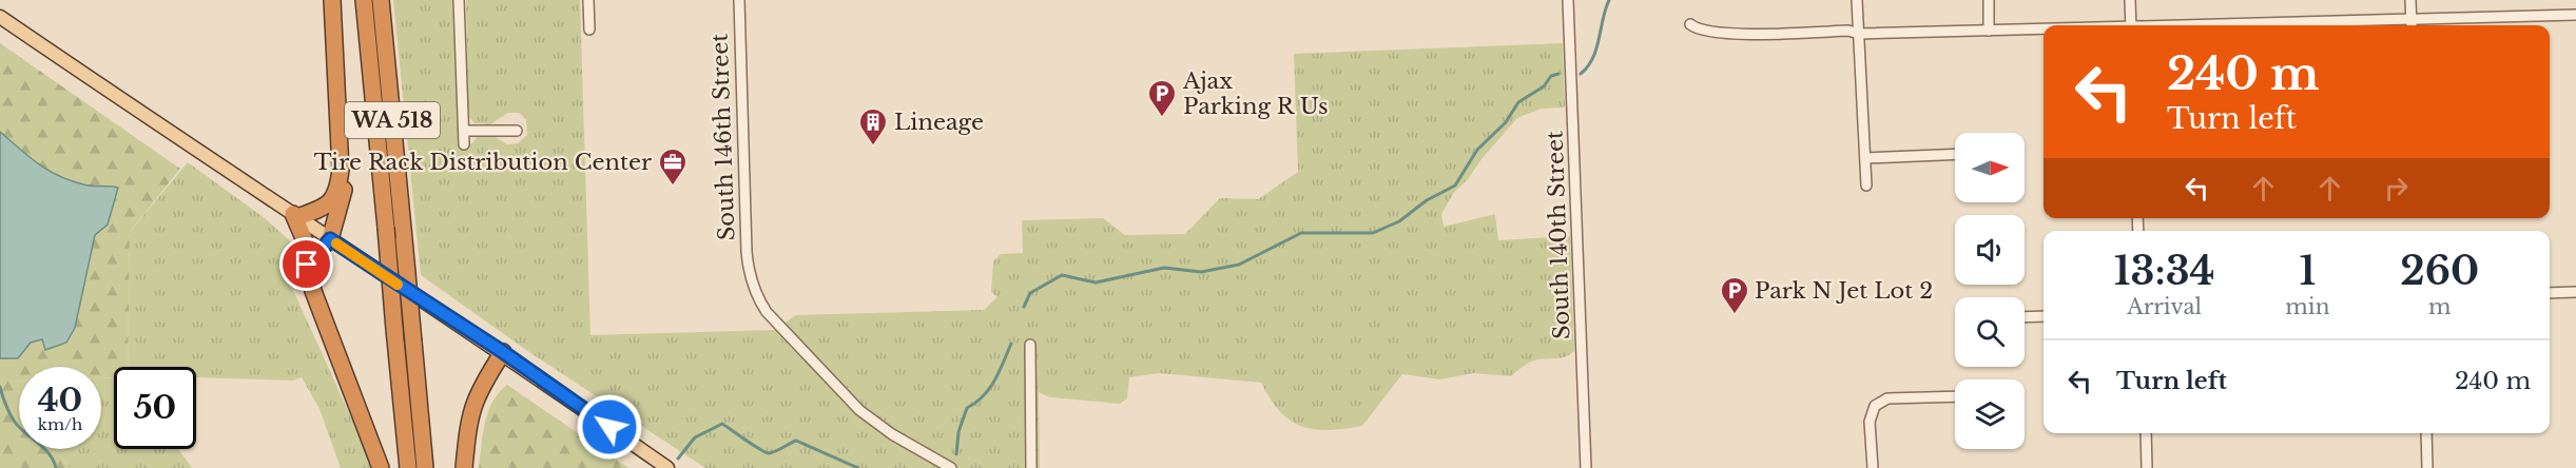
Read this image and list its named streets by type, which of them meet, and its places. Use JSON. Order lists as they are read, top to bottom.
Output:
{
  "streets": {
    "highway": ["WA 518"],
    "street": ["South 146th Street", "South 140th Street"]
  },
  "places": {
    "parking": ["Ajax Parking R Us", "Park N Jet Lot 2"],
    "building": ["Lineage"],
    "office": ["Tire Rack Distribution Center"]
  },
  "north": "right",
  "page": {
    "turn": ["240 m", "Turn left"],
    "eta": [
      "13:34",
      "Arrival",
      "1",
      "min",
      "260",
      "m"
    ],
    "list": [
      {
        "name": "Turn left",
        "value": "240 m"
      }
    ],
    "speed": "40 km/h",
    "limit": "50"
  }
}
